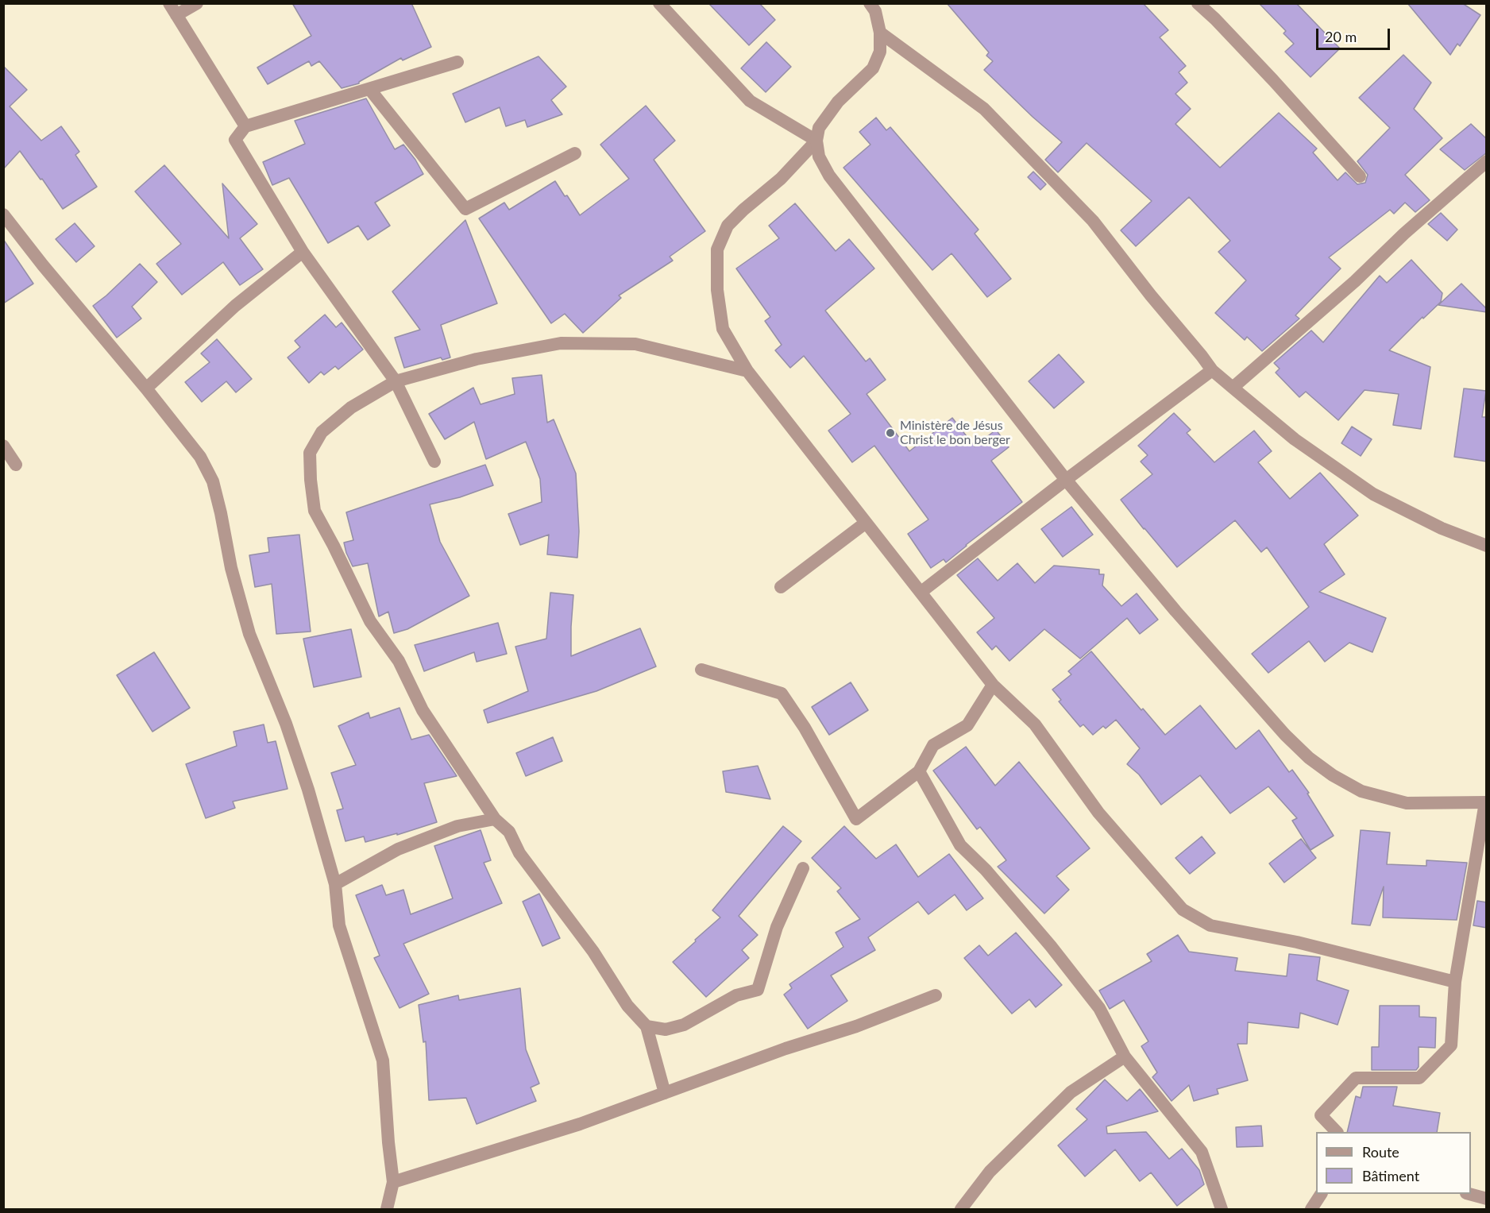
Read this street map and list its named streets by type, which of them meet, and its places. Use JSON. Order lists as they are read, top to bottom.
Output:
{
  "places": ["Ministère de Jésus Christ le bon berger"],
  "legend": ["Route", "Bâtiment"],
  "scale_bar": "20 m"
}
